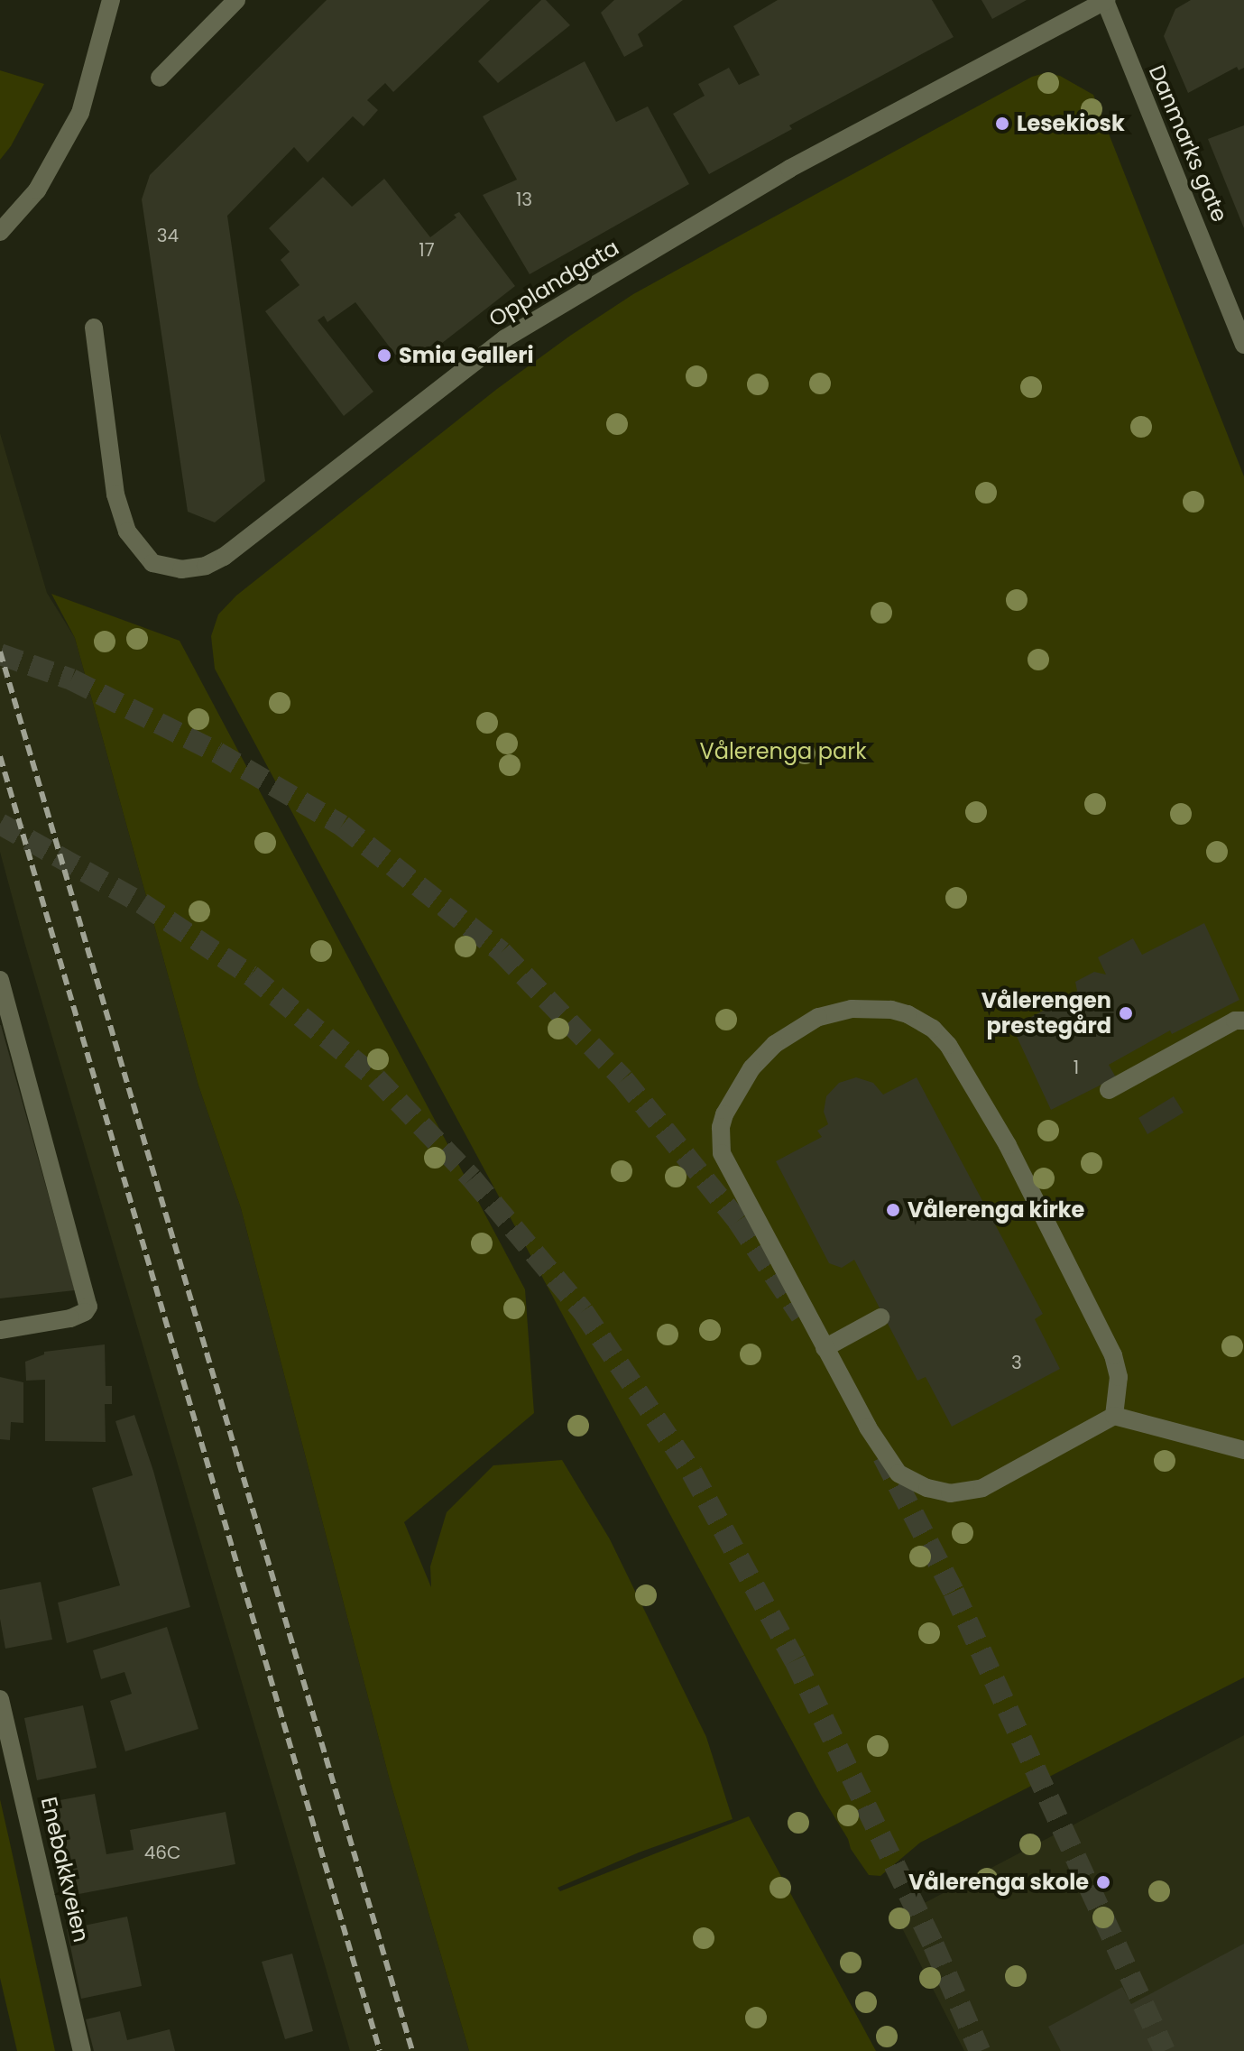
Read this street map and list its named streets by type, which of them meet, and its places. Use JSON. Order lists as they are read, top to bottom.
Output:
{
  "streets": {
    "street": ["Danmarks gate", "Opplandgata", "Enebakkveien"]
  },
  "crossings": [
    ["Danmarks gate", "Opplandgata"]
  ],
  "parks": ["Vålerenga park"],
  "places": [
    "Lesekiosk",
    "Smia Galleri",
    "Vålerengen prestegård",
    "Vålerenga kirke",
    "Vålerenga skole"
  ],
  "house_numbers": [
    "13",
    "34",
    "17",
    "1",
    "3",
    "46C"
  ]
}
